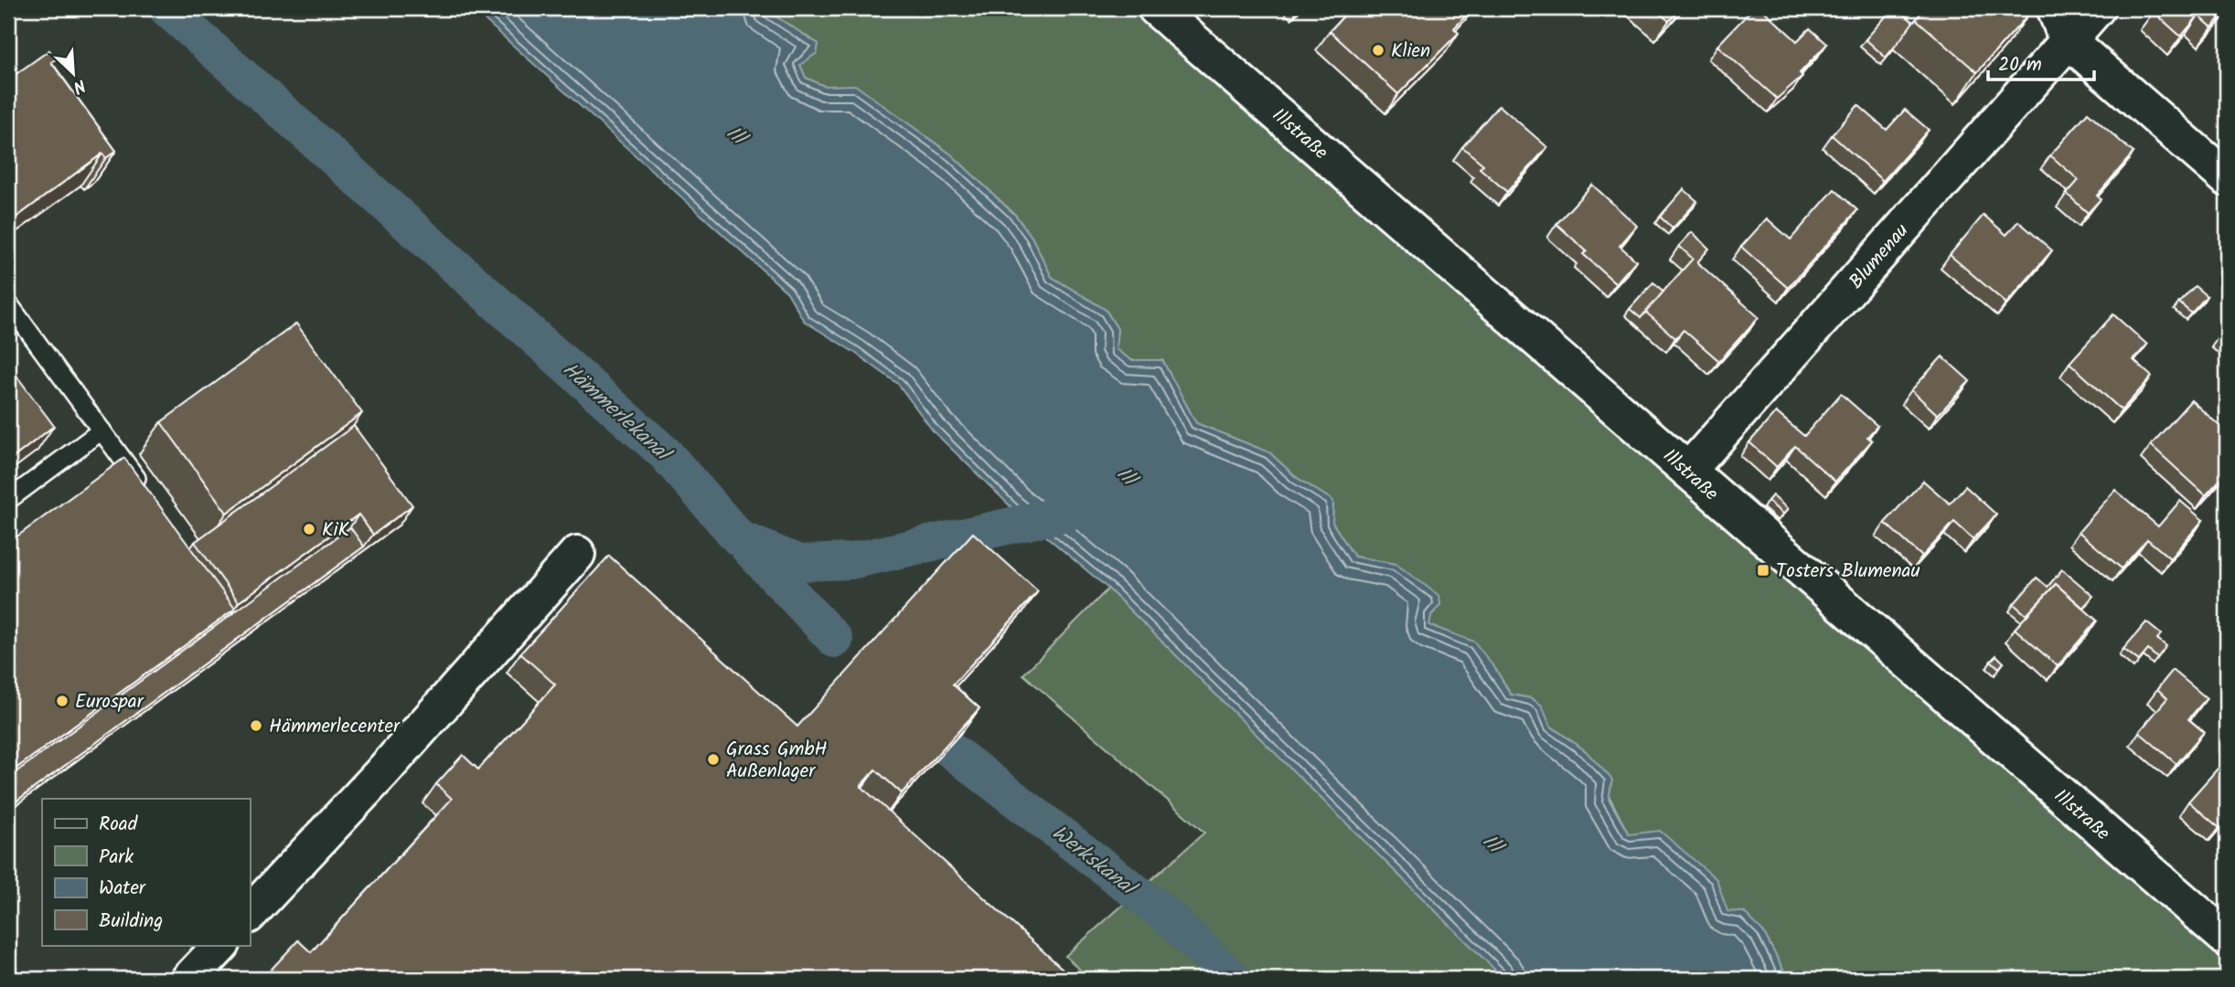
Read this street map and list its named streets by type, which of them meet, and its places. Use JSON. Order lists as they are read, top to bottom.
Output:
{
  "streets": {
    "main road": ["Illstraße", "Blumenau"]
  },
  "crossings": [
    ["Illstraße", "Blumenau"]
  ],
  "water": ["Ill", "Hämmerlekanal", "Werkskanal"],
  "places": {
    "other": [
      "Klien",
      "KiK",
      "Eurospar",
      "Hämmerlecenter",
      "Grass GmbH Außenlager"
    ],
    "transit": ["Tosters Blumenau"]
  },
  "legend": [
    "Road",
    "Park",
    "Water",
    "Building"
  ],
  "scale_bar": "20 m",
  "north": "bottom right"
}
